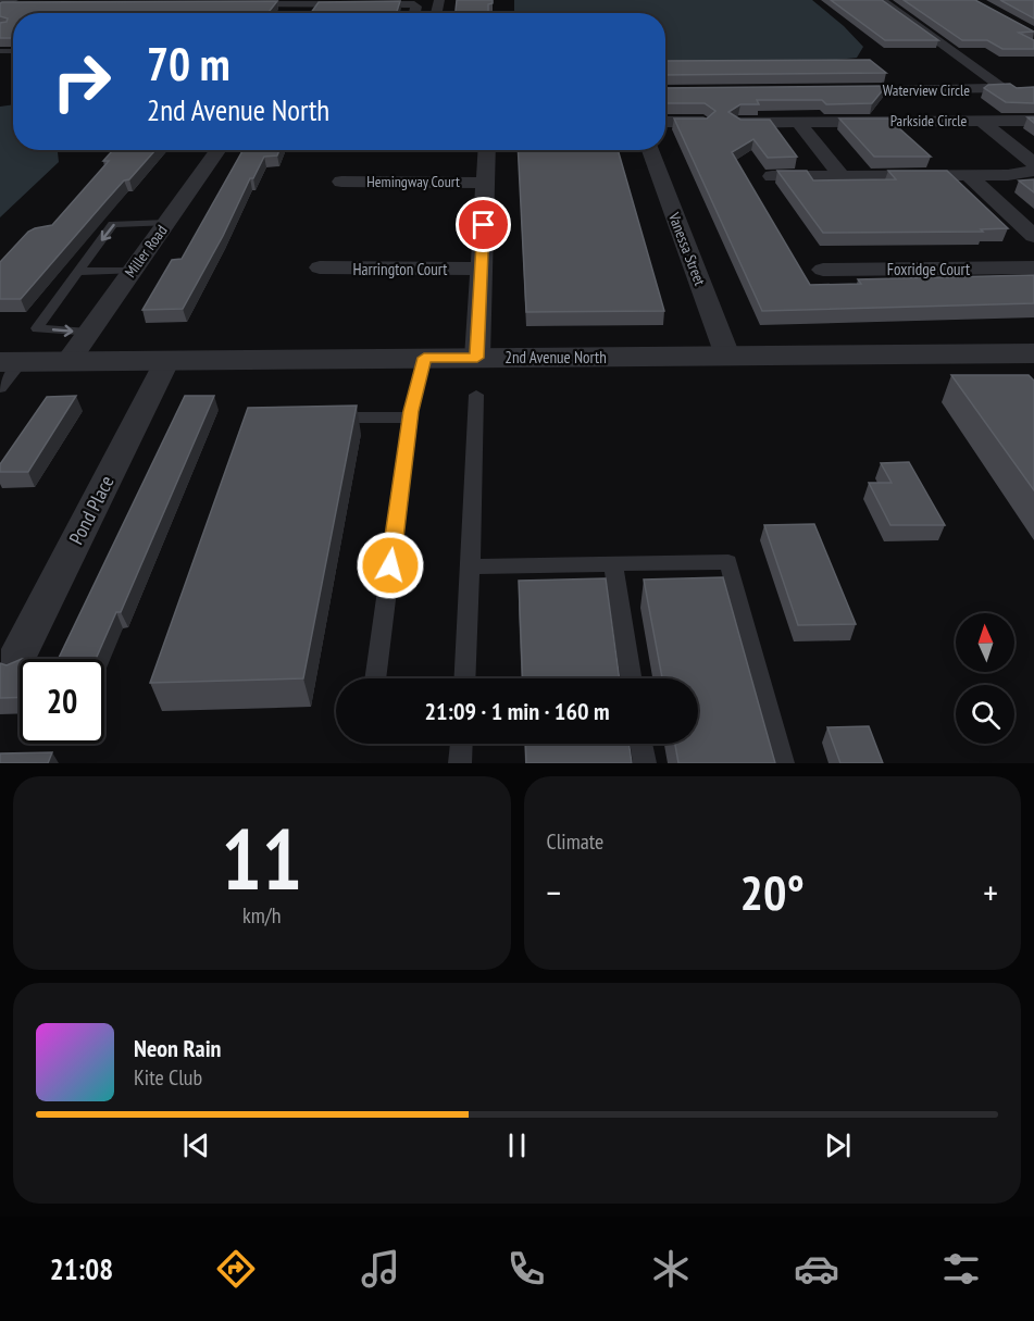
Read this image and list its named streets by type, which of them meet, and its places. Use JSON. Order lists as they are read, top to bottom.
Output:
{
  "streets": {
    "street": [
      "Waterview Circle",
      "Parkside Circle",
      "Hemingway Court",
      "Vanessa Street",
      "Miller Road",
      "Harrington Court",
      "Foxridge Court",
      "2nd Avenue North",
      "Pond Place"
    ]
  },
  "crossings": [
    ["Vanessa Street", "2nd Avenue North"],
    ["Miller Road", "2nd Avenue North"],
    ["2nd Avenue North", "Pond Place"]
  ],
  "north": "top",
  "page": {
    "turn": ["70 m", "2nd Avenue North"],
    "limit": "20",
    "trip": "21:09 · 1 min · 160 m",
    "tile": [
      ["11", "km/h"],
      "Climate"
    ],
    "heat": ["−", "20°", "+"],
    "song": ["Neon Rain", "Kite Club"],
    "tabs": "21:08"
  }
}
